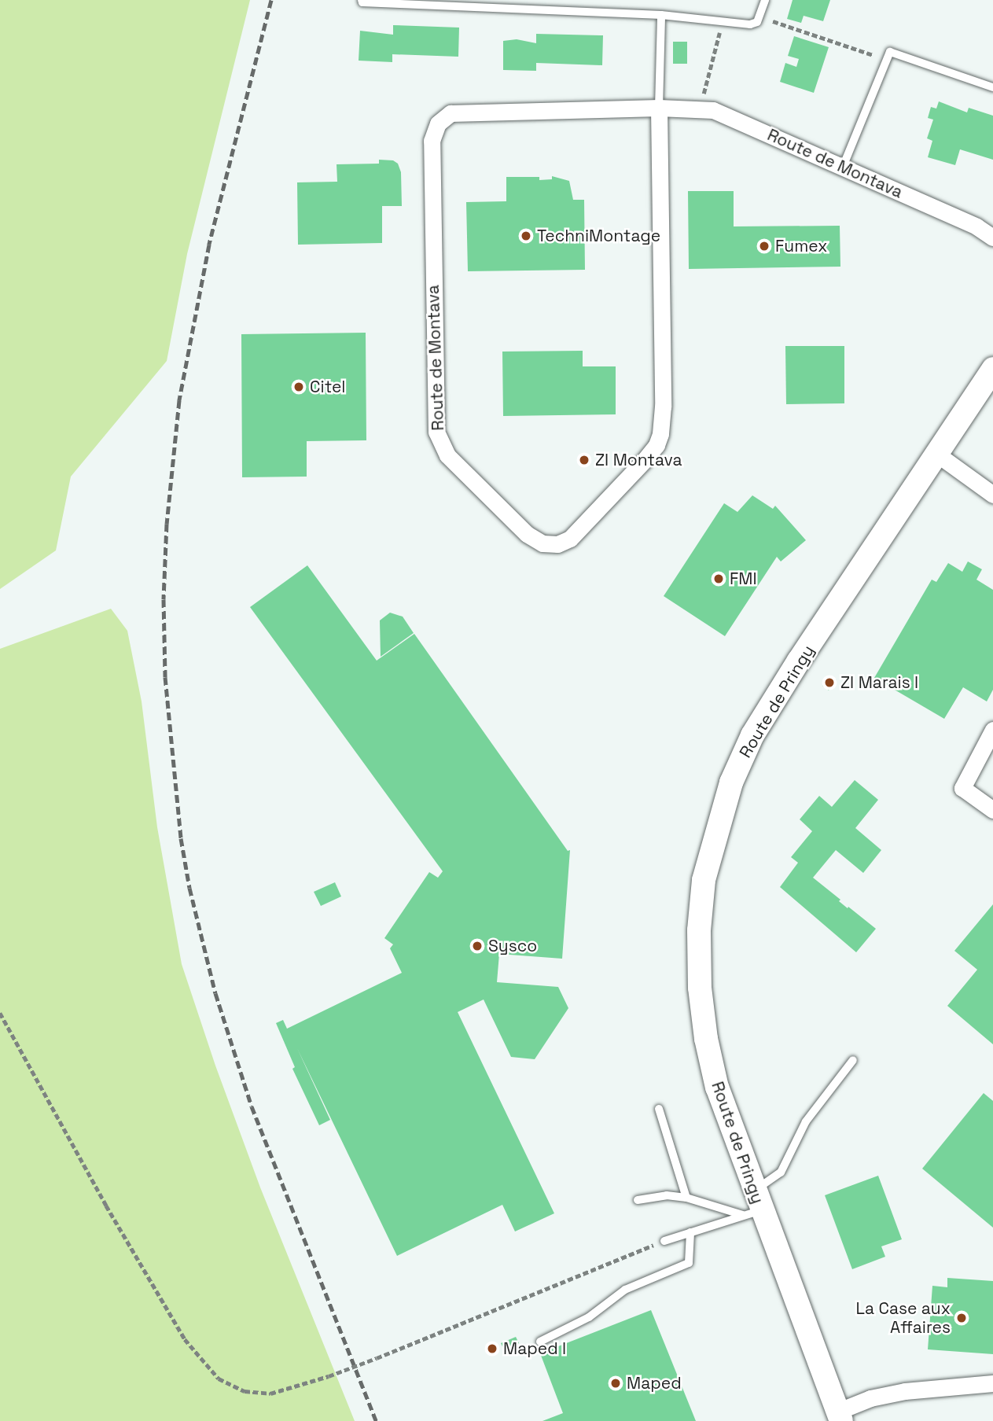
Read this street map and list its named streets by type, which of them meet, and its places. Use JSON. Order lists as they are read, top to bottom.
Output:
{
  "streets": {
    "street": ["Route de Montava", "Route de Pringy"]
  },
  "places": [
    "TechniMontage",
    "Fumex",
    "Citel",
    "ZI Montava",
    "FMI",
    "ZI Marais I",
    "Sysco",
    "La Case aux Affaires",
    "Maped I",
    "Maped"
  ]
}
